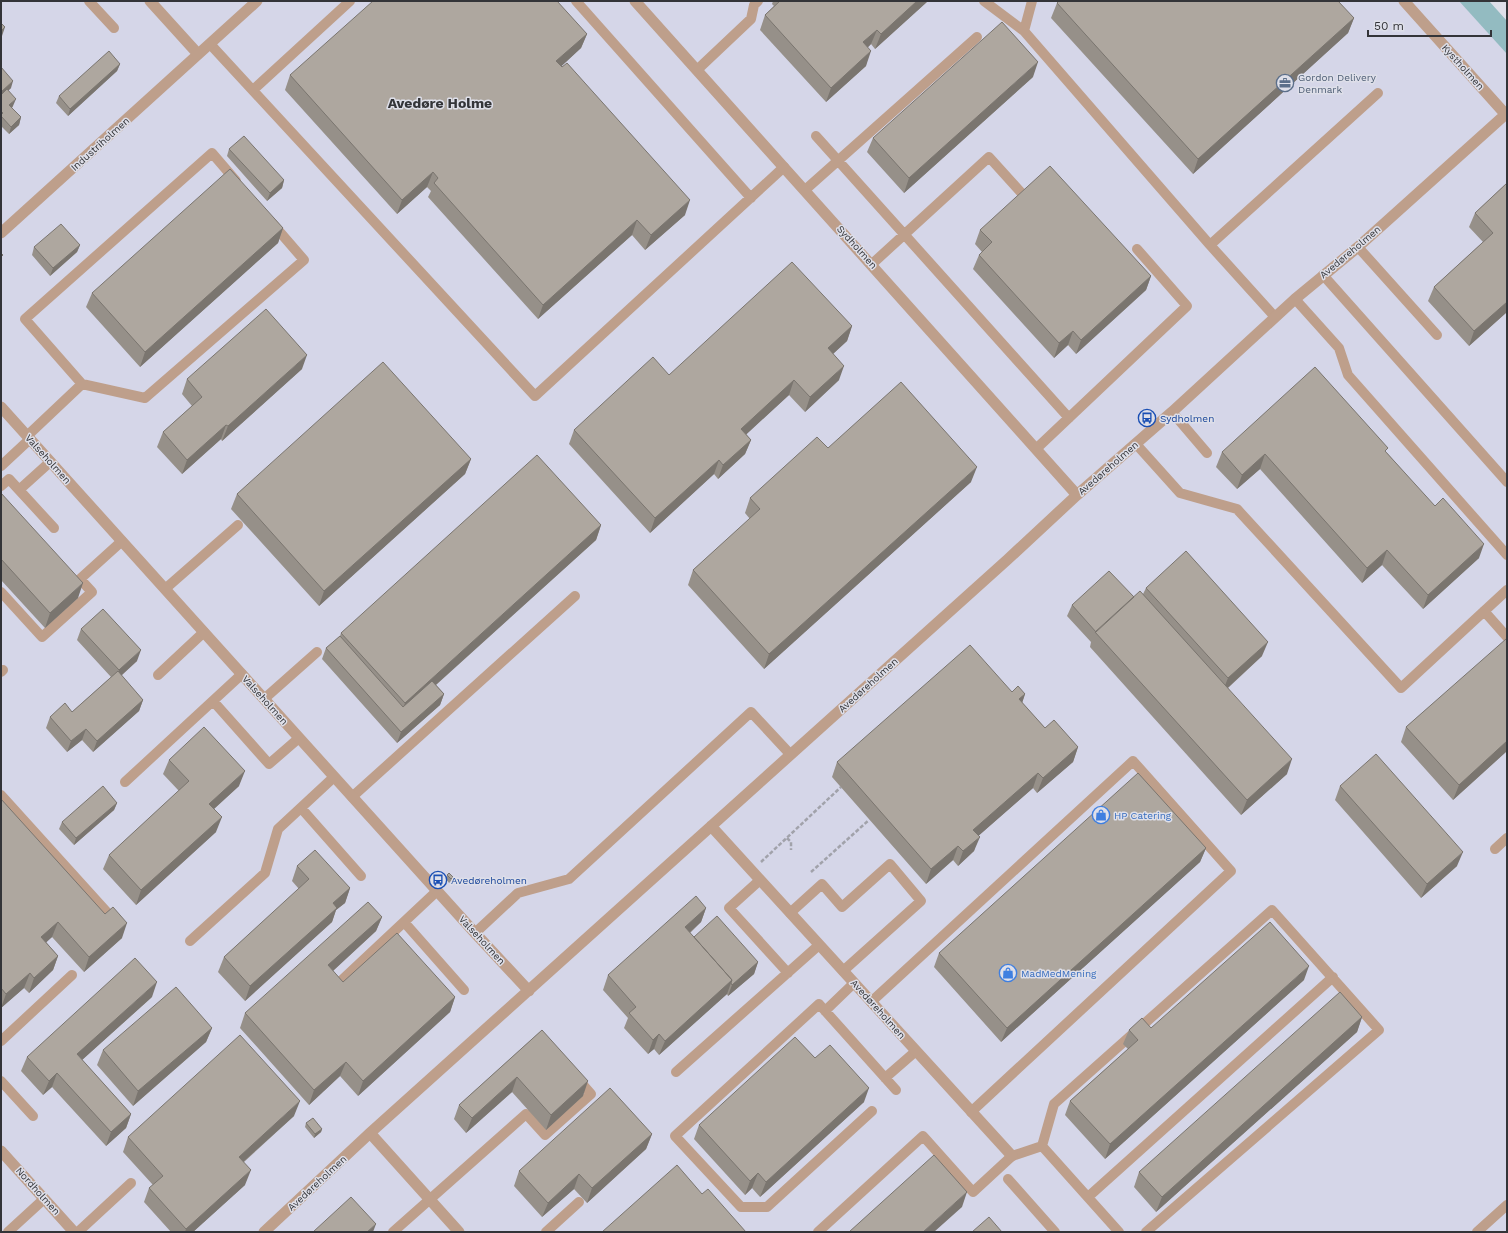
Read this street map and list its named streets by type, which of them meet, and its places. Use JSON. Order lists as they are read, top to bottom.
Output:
{
  "streets": {
    "street": [
      "Kystholmen",
      "Industriholmen",
      "Sydholmen",
      "Avedøreholmen",
      "Valseholmen",
      "Nordholmen"
    ]
  },
  "crossings": [
    ["Kystholmen", "Avedøreholmen"],
    ["Sydholmen", "Avedøreholmen"],
    ["Avedøreholmen", "Valseholmen"]
  ],
  "districts": ["Avedøre Holme"],
  "places": {
    "office": ["Gordon Delivery Denmark"],
    "bus stop": ["Sydholmen", "Avedøreholmen"],
    "shop": ["HP Catering", "MadMedMening"]
  },
  "scale_bar": "50 m"
}
